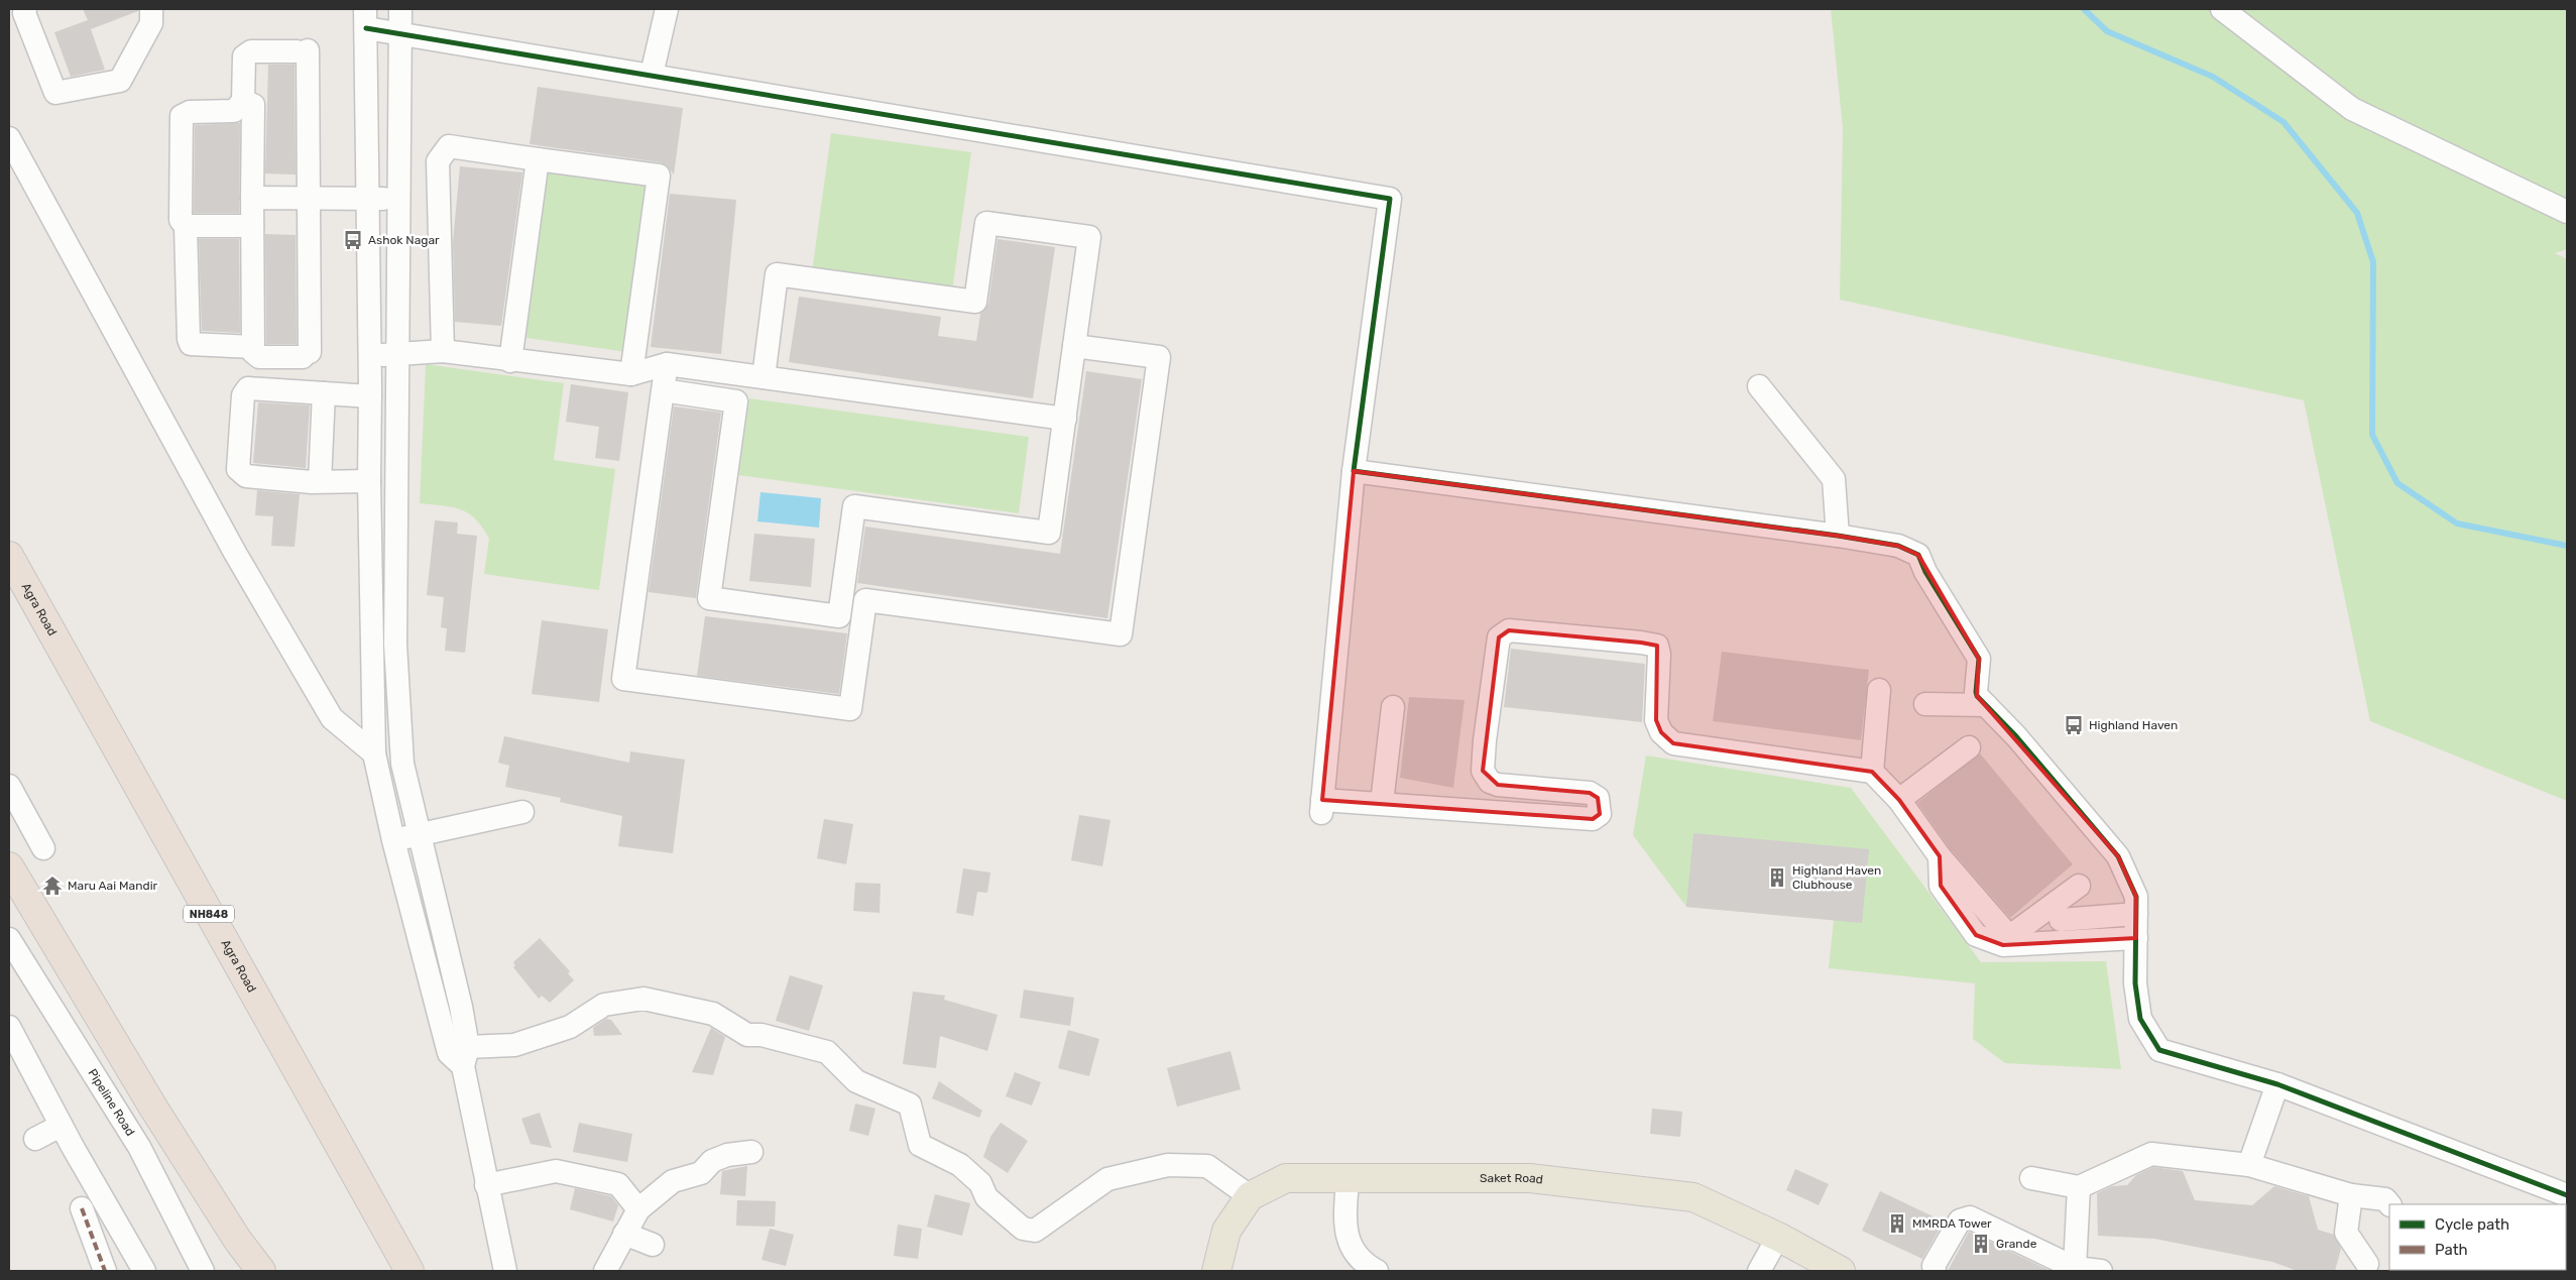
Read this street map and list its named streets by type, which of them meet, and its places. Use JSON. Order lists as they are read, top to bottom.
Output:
{
  "streets": {
    "highway": ["Agra Road", "NH848"],
    "main road": ["Saket Road"],
    "street": ["Pipeline Road"]
  },
  "places": {
    "bus stop": ["Ashok Nagar", "Highland Haven"],
    "building": ["Highland Haven Clubhouse", "MMRDA Tower", "Grande"],
    "temple": ["Maru Aai Mandir"]
  },
  "legend": ["Cycle path", "Path"]
}
